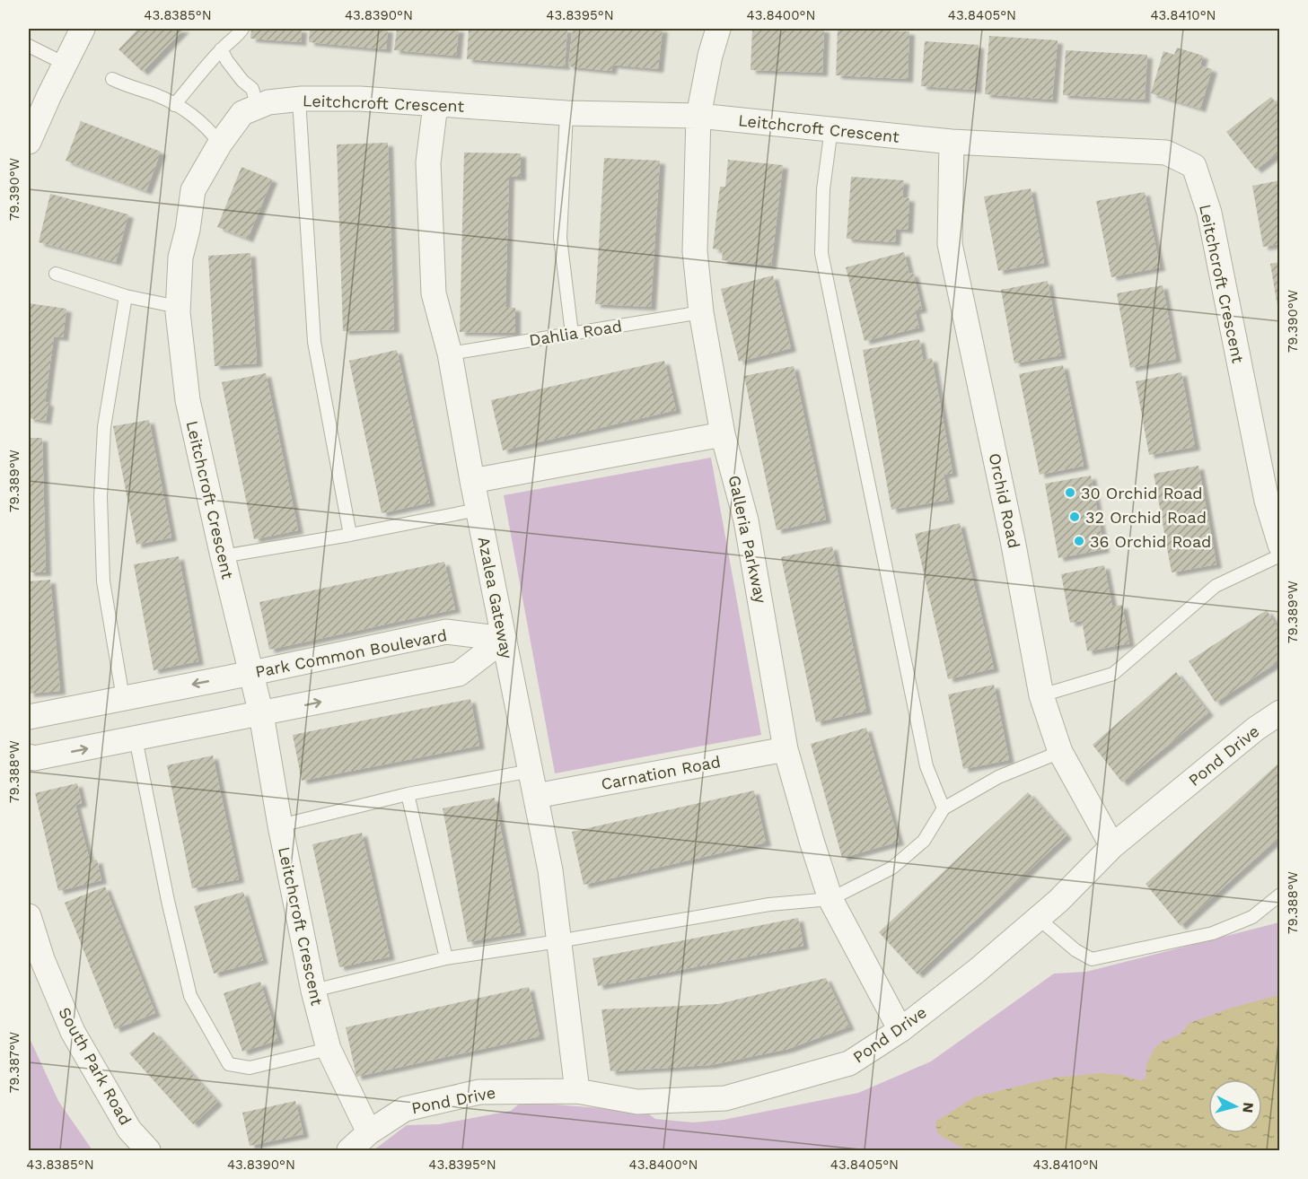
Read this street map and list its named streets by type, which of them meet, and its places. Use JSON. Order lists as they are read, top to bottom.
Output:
{
  "streets": {
    "street": [
      "Leitchcroft Crescent",
      "Orchid Road",
      "Galleria Parkway",
      "Azalea Gateway",
      "Park Common Boulevard",
      "Pond Drive",
      "Carnation Road",
      "South Park Road"
    ],
    "lane": ["Dahlia Road"]
  },
  "crossings": [
    ["Leitchcroft Crescent", "Orchid Road"],
    ["Leitchcroft Crescent", "Galleria Parkway"],
    ["Leitchcroft Crescent", "Azalea Gateway"],
    ["Leitchcroft Crescent", "Park Common Boulevard"],
    ["Leitchcroft Crescent", "Pond Drive"],
    ["Dahlia Road", "Galleria Parkway"],
    ["Dahlia Road", "Azalea Gateway"],
    ["Orchid Road", "Pond Drive"],
    ["Galleria Parkway", "Pond Drive"],
    ["Galleria Parkway", "Carnation Road"],
    ["Azalea Gateway", "Park Common Boulevard"],
    ["Azalea Gateway", "Pond Drive"],
    ["Azalea Gateway", "Carnation Road"]
  ],
  "places": ["30 Orchid Road", "32 Orchid Road", "36 Orchid Road"],
  "north": "right",
  "coordinates": [
    "43.8385°N",
    "43.8390°N",
    "43.8395°N",
    "43.8400°N",
    "43.8405°N",
    "43.8410°N",
    "79.390°W",
    "79.389°W",
    "79.388°W",
    "79.387°W"
  ]
}
